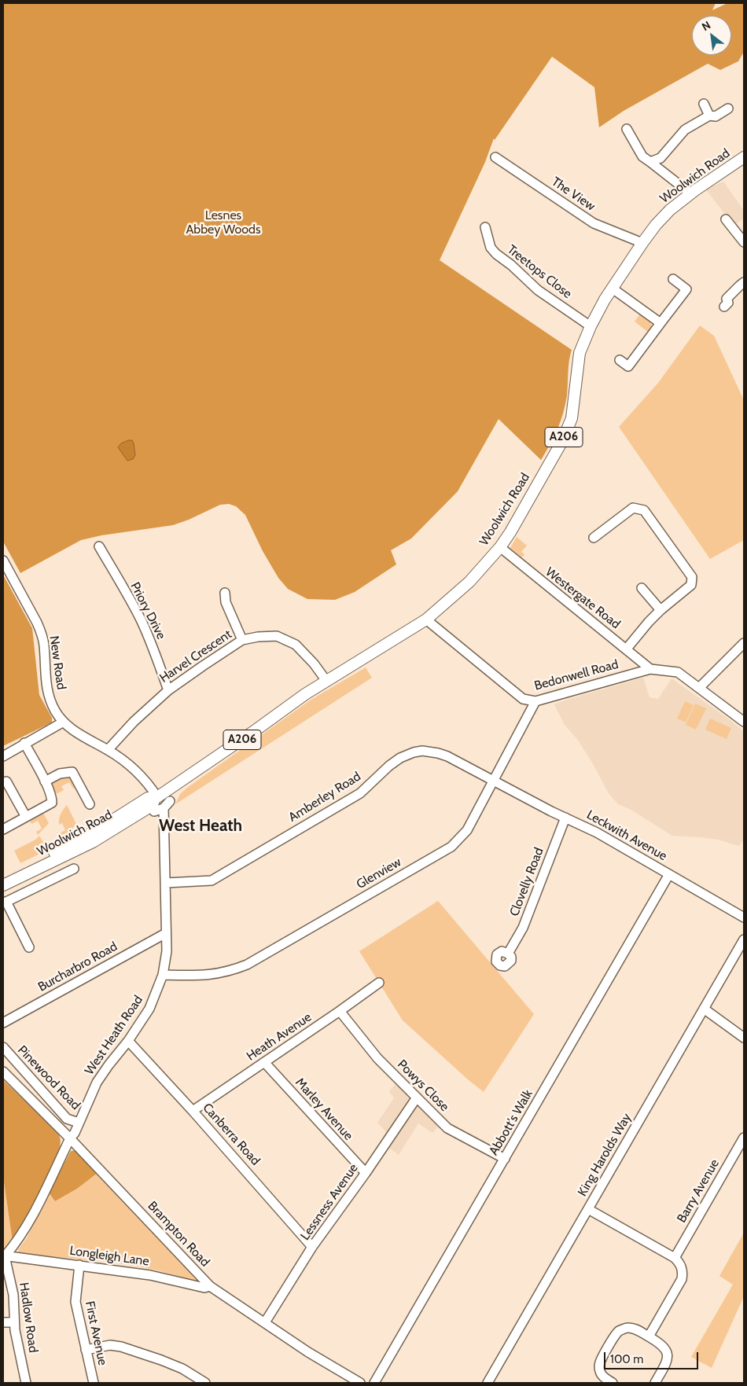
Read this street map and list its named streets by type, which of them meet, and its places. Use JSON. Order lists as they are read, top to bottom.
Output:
{
  "streets": {
    "main road": ["Woolwich Road", "A206"],
    "street": [
      "The View",
      "Treetops Close",
      "Westergate Road",
      "Priory Drive",
      "Harvel Crescent",
      "New Road",
      "Bedonwell Road",
      "Amberley Road",
      "Leckwith Avenue",
      "Glenview",
      "Clovelly Road",
      "Burcharbro Road",
      "West Heath Road",
      "Heath Avenue",
      "Pinewood Road",
      "Powys Close",
      "Marley Avenue",
      "Abbott's Walk",
      "Canberra Road",
      "King Harolds Way",
      "Barry Avenue",
      "Lessness Avenue",
      "Brampton Road",
      "Longleigh Lane",
      "Hadlow Road",
      "First Avenue"
    ]
  },
  "crossings": [
    ["Woolwich Road", "The View"],
    ["Woolwich Road", "Treetops Close"],
    ["Woolwich Road", "Westergate Road"],
    ["Woolwich Road", "Harvel Crescent"],
    ["Woolwich Road", "New Road"],
    ["Woolwich Road", "Bedonwell Road"],
    ["Westergate Road", "Bedonwell Road"],
    ["Priory Drive", "Harvel Crescent"],
    ["Harvel Crescent", "New Road"],
    ["Bedonwell Road", "Glenview"],
    ["Amberley Road", "Leckwith Avenue"],
    ["Amberley Road", "Glenview"],
    ["Amberley Road", "West Heath Road"],
    ["Leckwith Avenue", "Glenview"],
    ["Leckwith Avenue", "Clovelly Road"],
    ["Leckwith Avenue", "Abbott's Walk"],
    ["Glenview", "West Heath Road"],
    ["Burcharbro Road", "West Heath Road"],
    ["West Heath Road", "Pinewood Road"],
    ["West Heath Road", "Canberra Road"],
    ["West Heath Road", "Brampton Road"],
    ["West Heath Road", "Longleigh Lane"],
    ["West Heath Road", "Hadlow Road"],
    ["Heath Avenue", "Powys Close"],
    ["Heath Avenue", "Marley Avenue"],
    ["Heath Avenue", "Canberra Road"],
    ["Powys Close", "Abbott's Walk"],
    ["Powys Close", "Lessness Avenue"],
    ["Marley Avenue", "Lessness Avenue"],
    ["Canberra Road", "Lessness Avenue"],
    ["Lessness Avenue", "Brampton Road"],
    ["Brampton Road", "Longleigh Lane"],
    ["Longleigh Lane", "Hadlow Road"],
    ["Longleigh Lane", "First Avenue"]
  ],
  "districts": ["West Heath"],
  "parks": ["Lesnes Abbey Woods"],
  "scale_bar": "100 m",
  "north": "top left"
}
